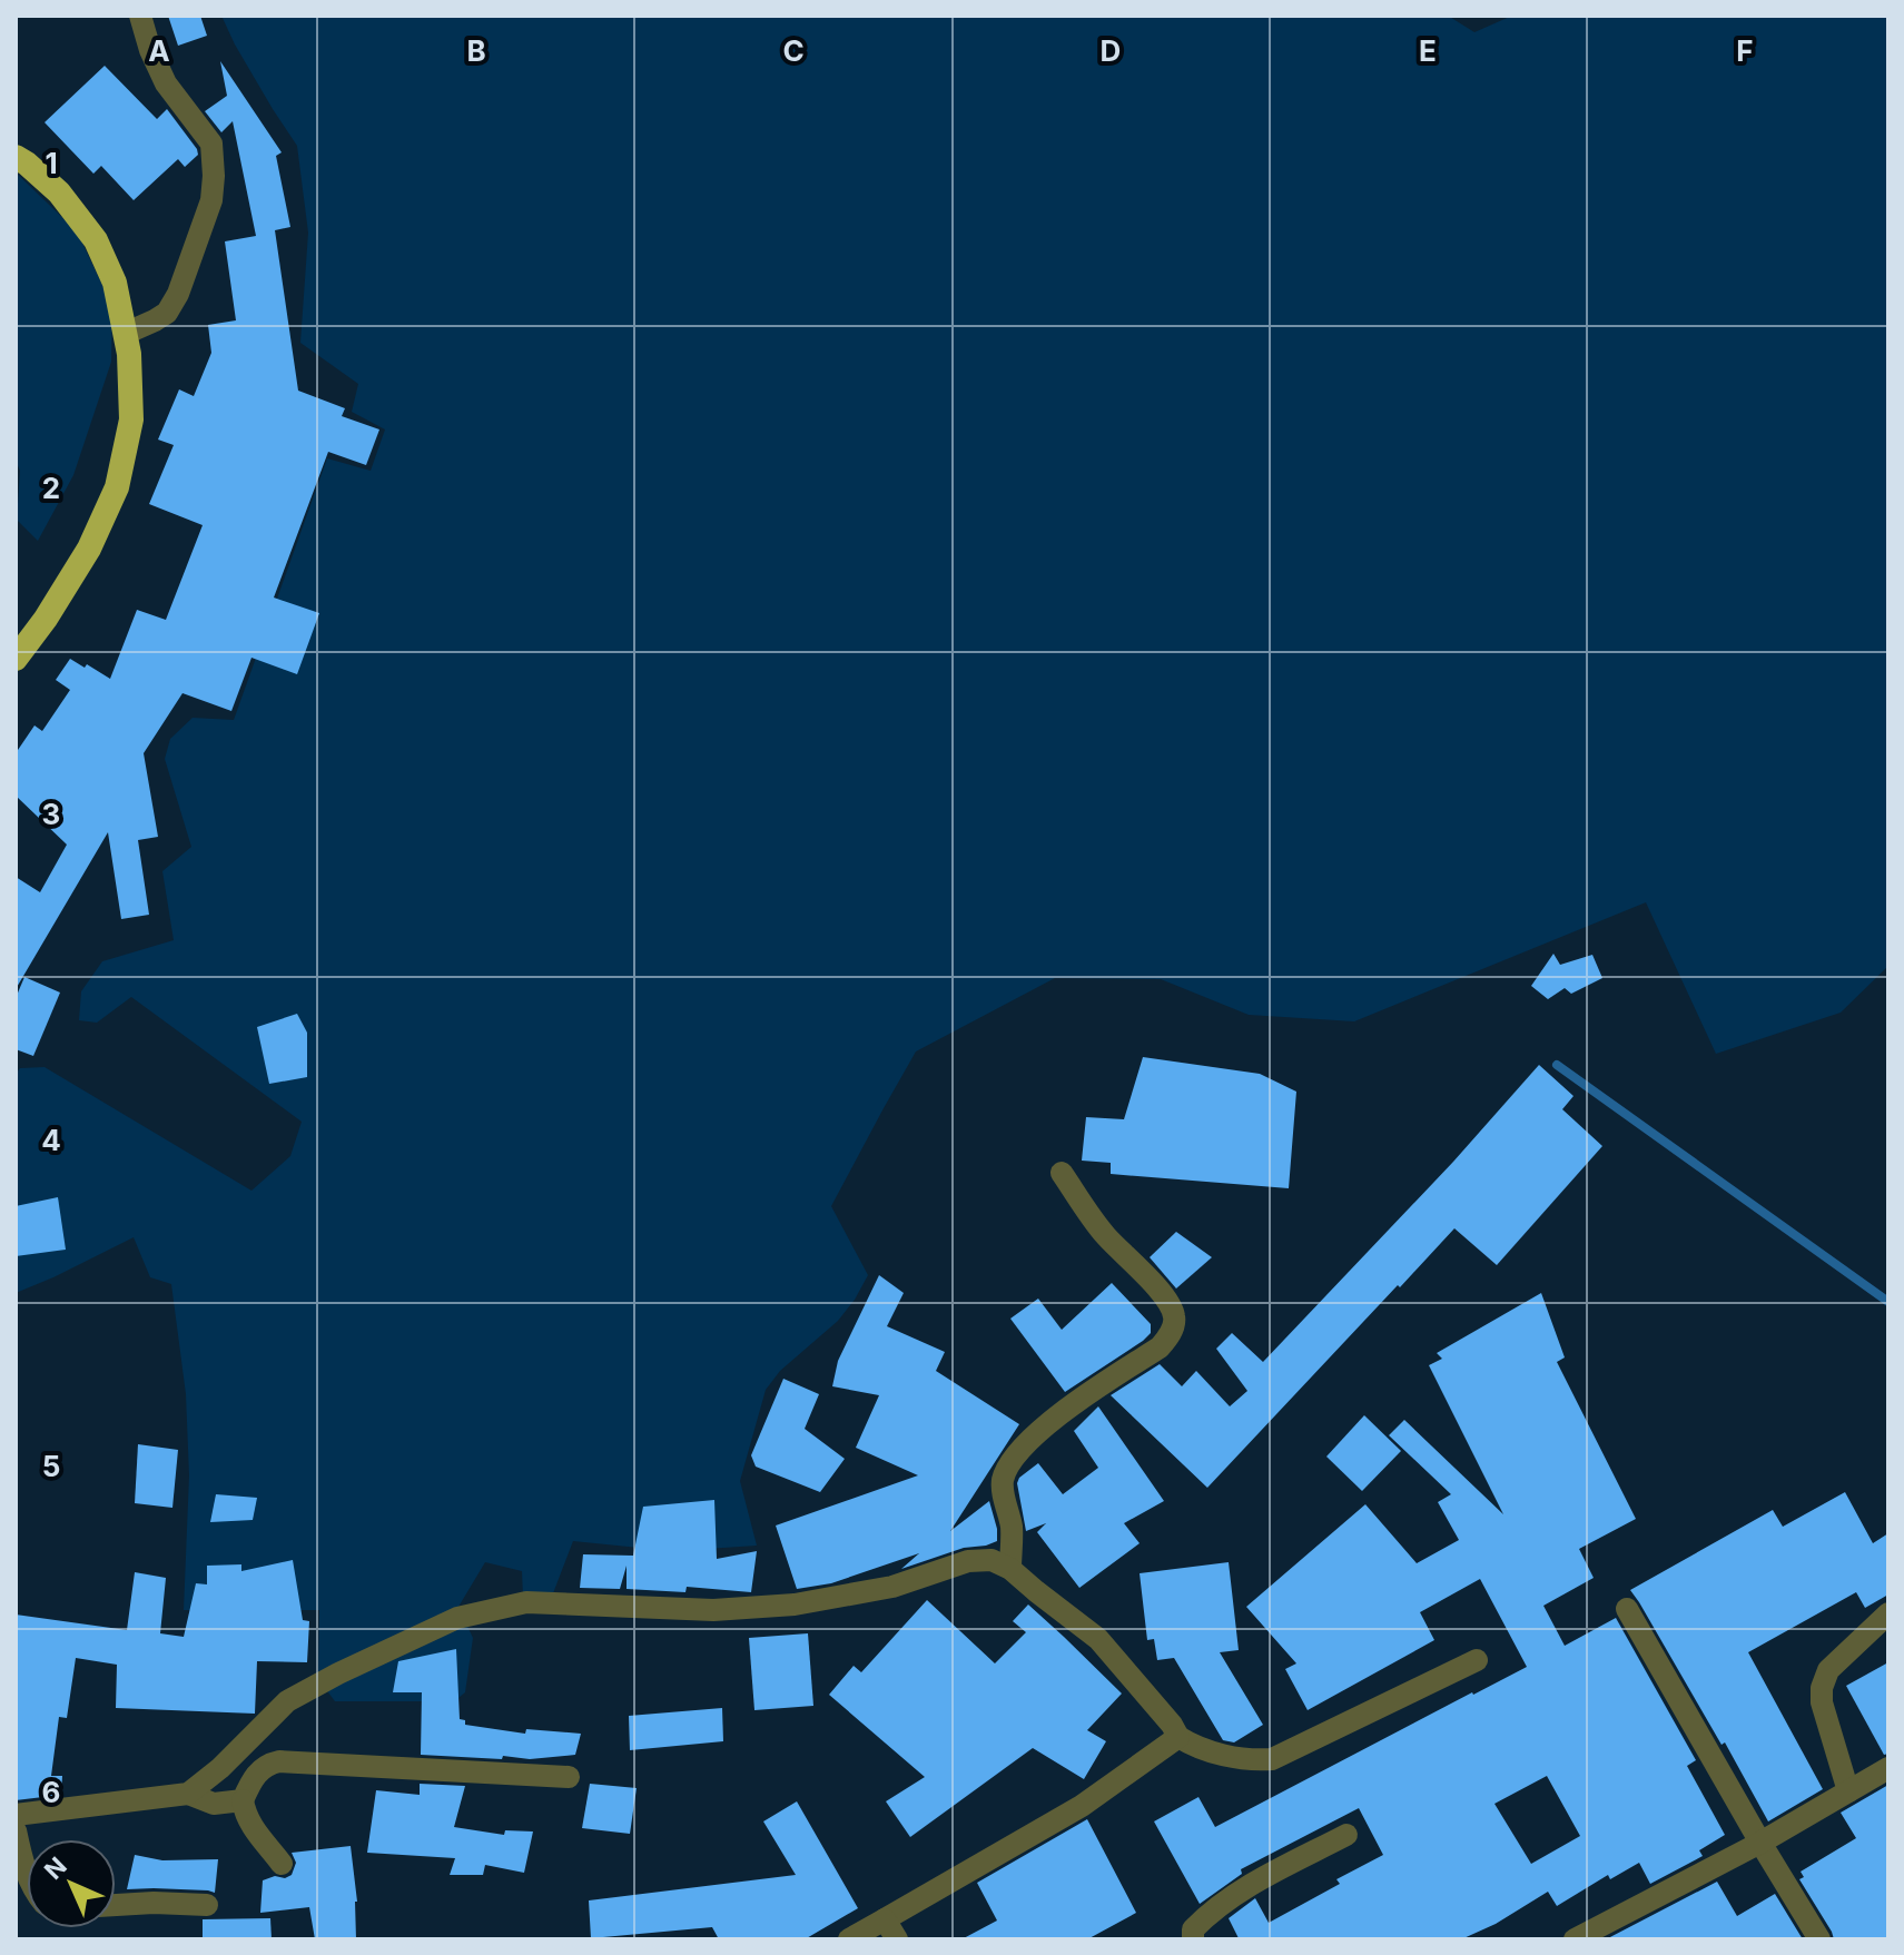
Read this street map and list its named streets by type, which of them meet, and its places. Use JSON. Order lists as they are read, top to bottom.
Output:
{
  "north": "top left",
  "grid": {
    "columns": [
      "A",
      "B",
      "C",
      "D",
      "E",
      "F"
    ],
    "rows": [
      "1",
      "2",
      "3",
      "4",
      "5",
      "6"
    ]
  }
}
